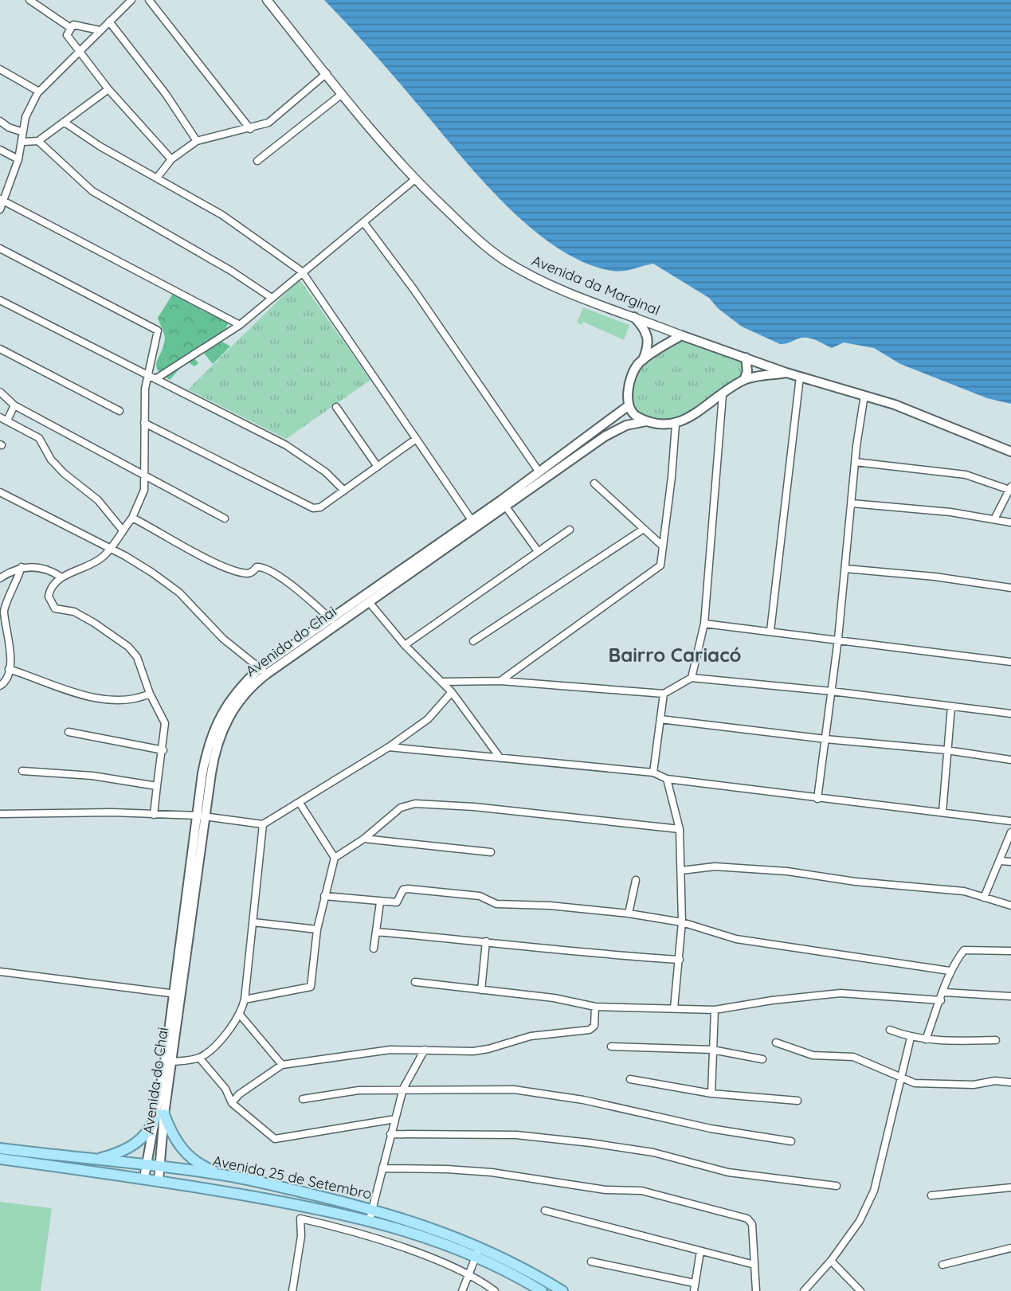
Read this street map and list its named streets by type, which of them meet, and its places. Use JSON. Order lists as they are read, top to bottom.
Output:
{
  "streets": {
    "highway": ["Avenida 25 de Setembro"],
    "main road": ["Avenida da Marginal", "Avenida do Chai"]
  },
  "crossings": [
    ["Avenida do Chai", "Avenida 25 de Setembro"]
  ],
  "districts": ["Bairro Cariacó"]
}
